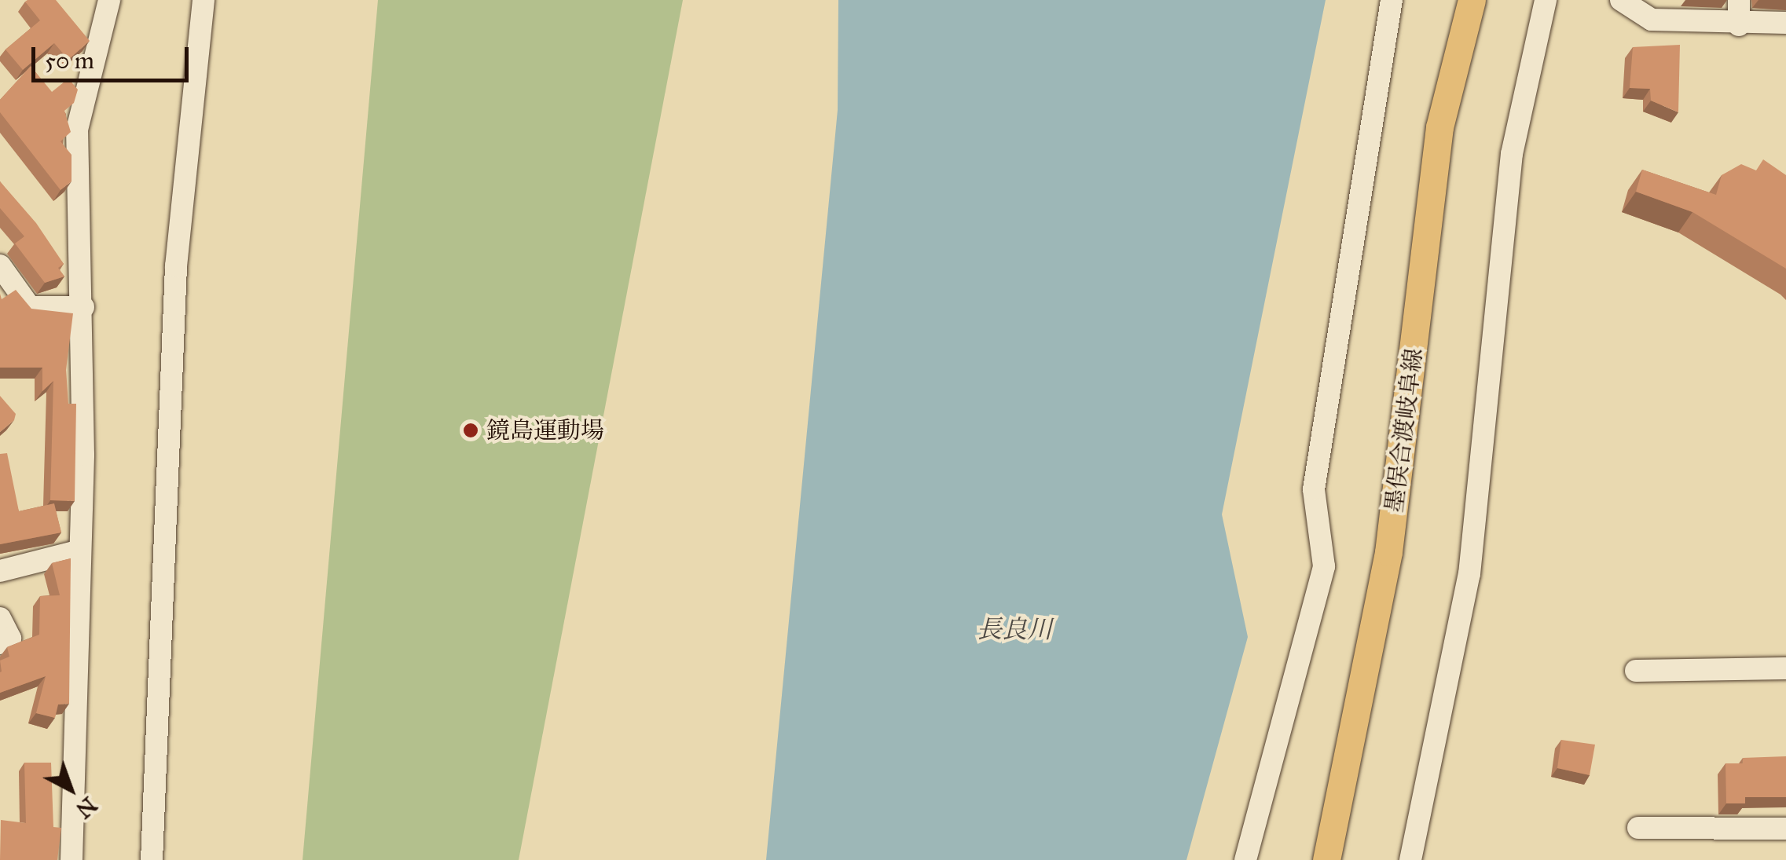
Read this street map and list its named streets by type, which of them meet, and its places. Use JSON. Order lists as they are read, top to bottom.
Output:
{
  "streets": {
    "main road": ["墨俣合渡岐阜線"]
  },
  "water": ["長良川"],
  "places": ["鏡島運動場"],
  "scale_bar": "50 m",
  "north": "bottom right"
}
